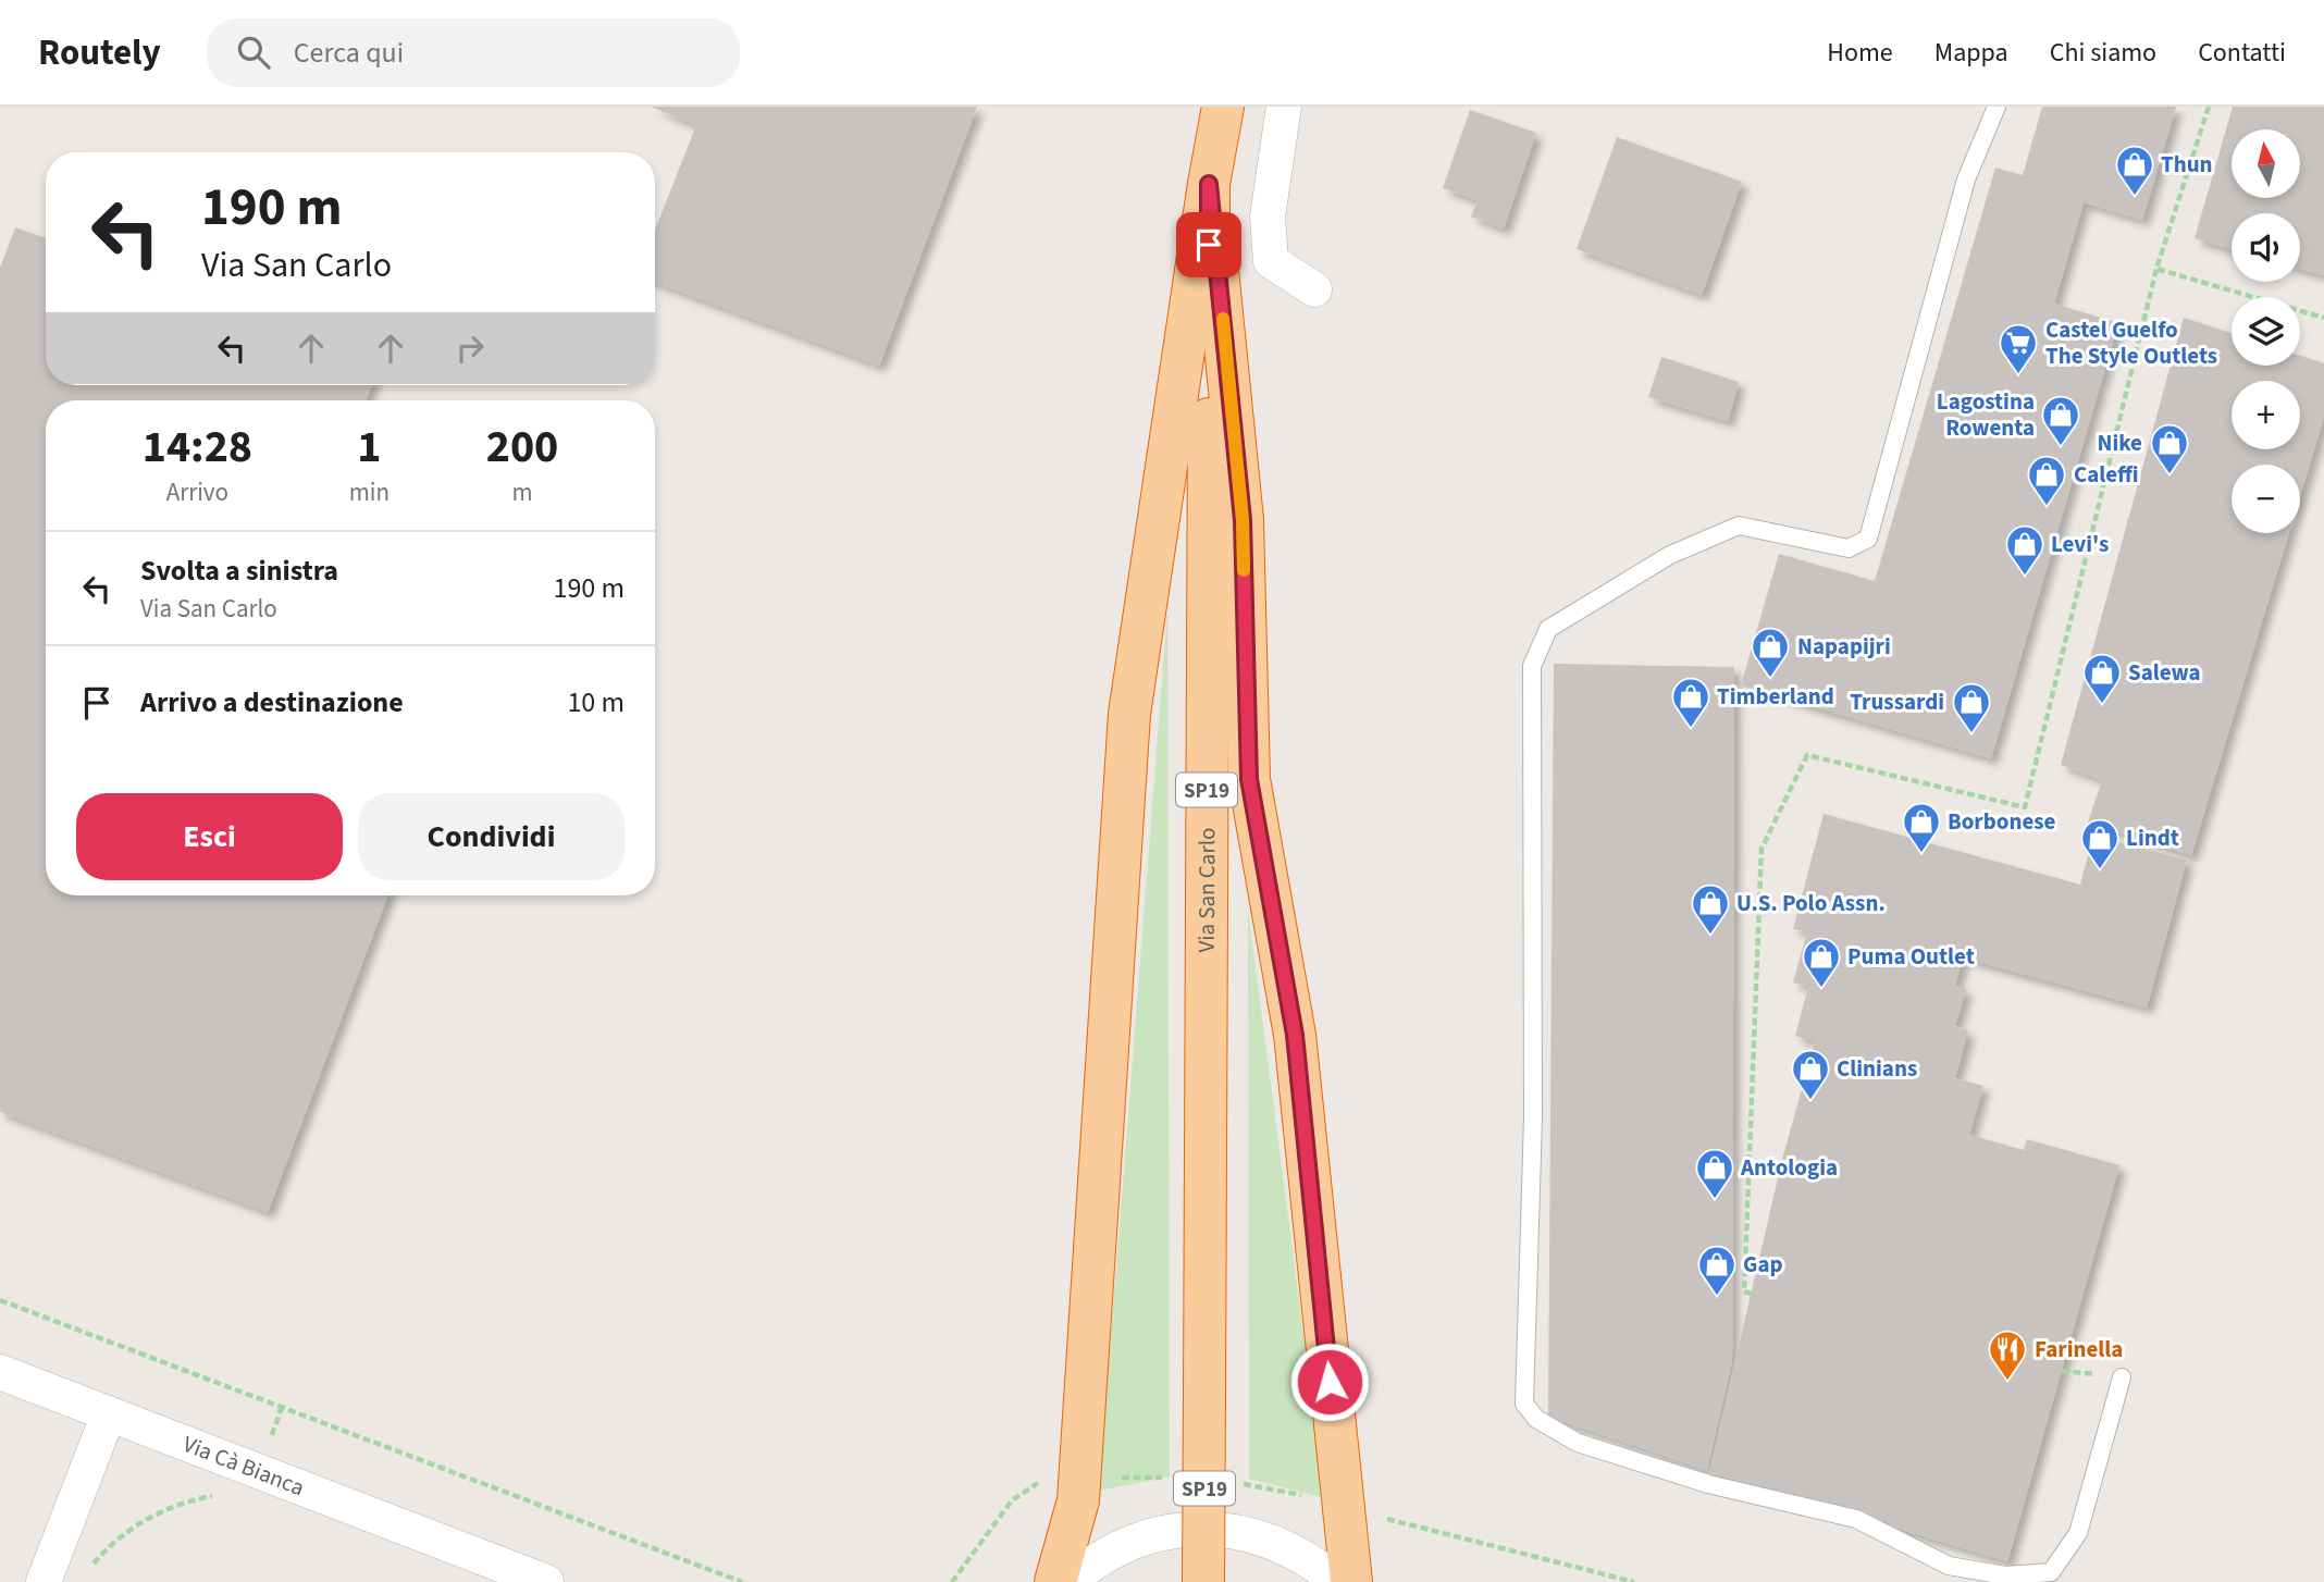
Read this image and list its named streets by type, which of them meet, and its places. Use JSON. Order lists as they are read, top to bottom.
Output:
{
  "streets": {
    "highway": ["SP19", "Via San Carlo"],
    "street": ["Via Cà Bianca"]
  },
  "places": {
    "shop": [
      "Thun",
      "Lagostina Rowenta",
      "Nike",
      "Caleffi",
      "Levi's",
      "Napapijri",
      "Salewa",
      "Timberland",
      "Trussardi",
      "Borbonese",
      "Lindt",
      "U.S. Polo Assn.",
      "Puma Outlet",
      "Clinians",
      "Antologia",
      "Gap"
    ],
    "supermarket": ["Castel Guelfo The Style Outlets"],
    "restaurant": ["Farinella"]
  },
  "north": "top",
  "page": {
    "header": "Routely",
    "search": "Cerca qui",
    "nav": [
      "Home",
      "Mappa",
      "Chi siamo",
      "Contatti"
    ],
    "map_buttons": ["+", "−"],
    "turn": ["190 m", "Via San Carlo"],
    "eta": [
      "14:28",
      "Arrivo",
      "1",
      "min",
      "200",
      "m"
    ],
    "list": [
      {
        "name": "Svolta a sinistra",
        "note": "Via San Carlo",
        "value": "190 m"
      },
      {
        "name": "Arrivo a destinazione",
        "value": "10 m"
      }
    ],
    "buttons": ["Esci", "Condividi"]
  }
}
